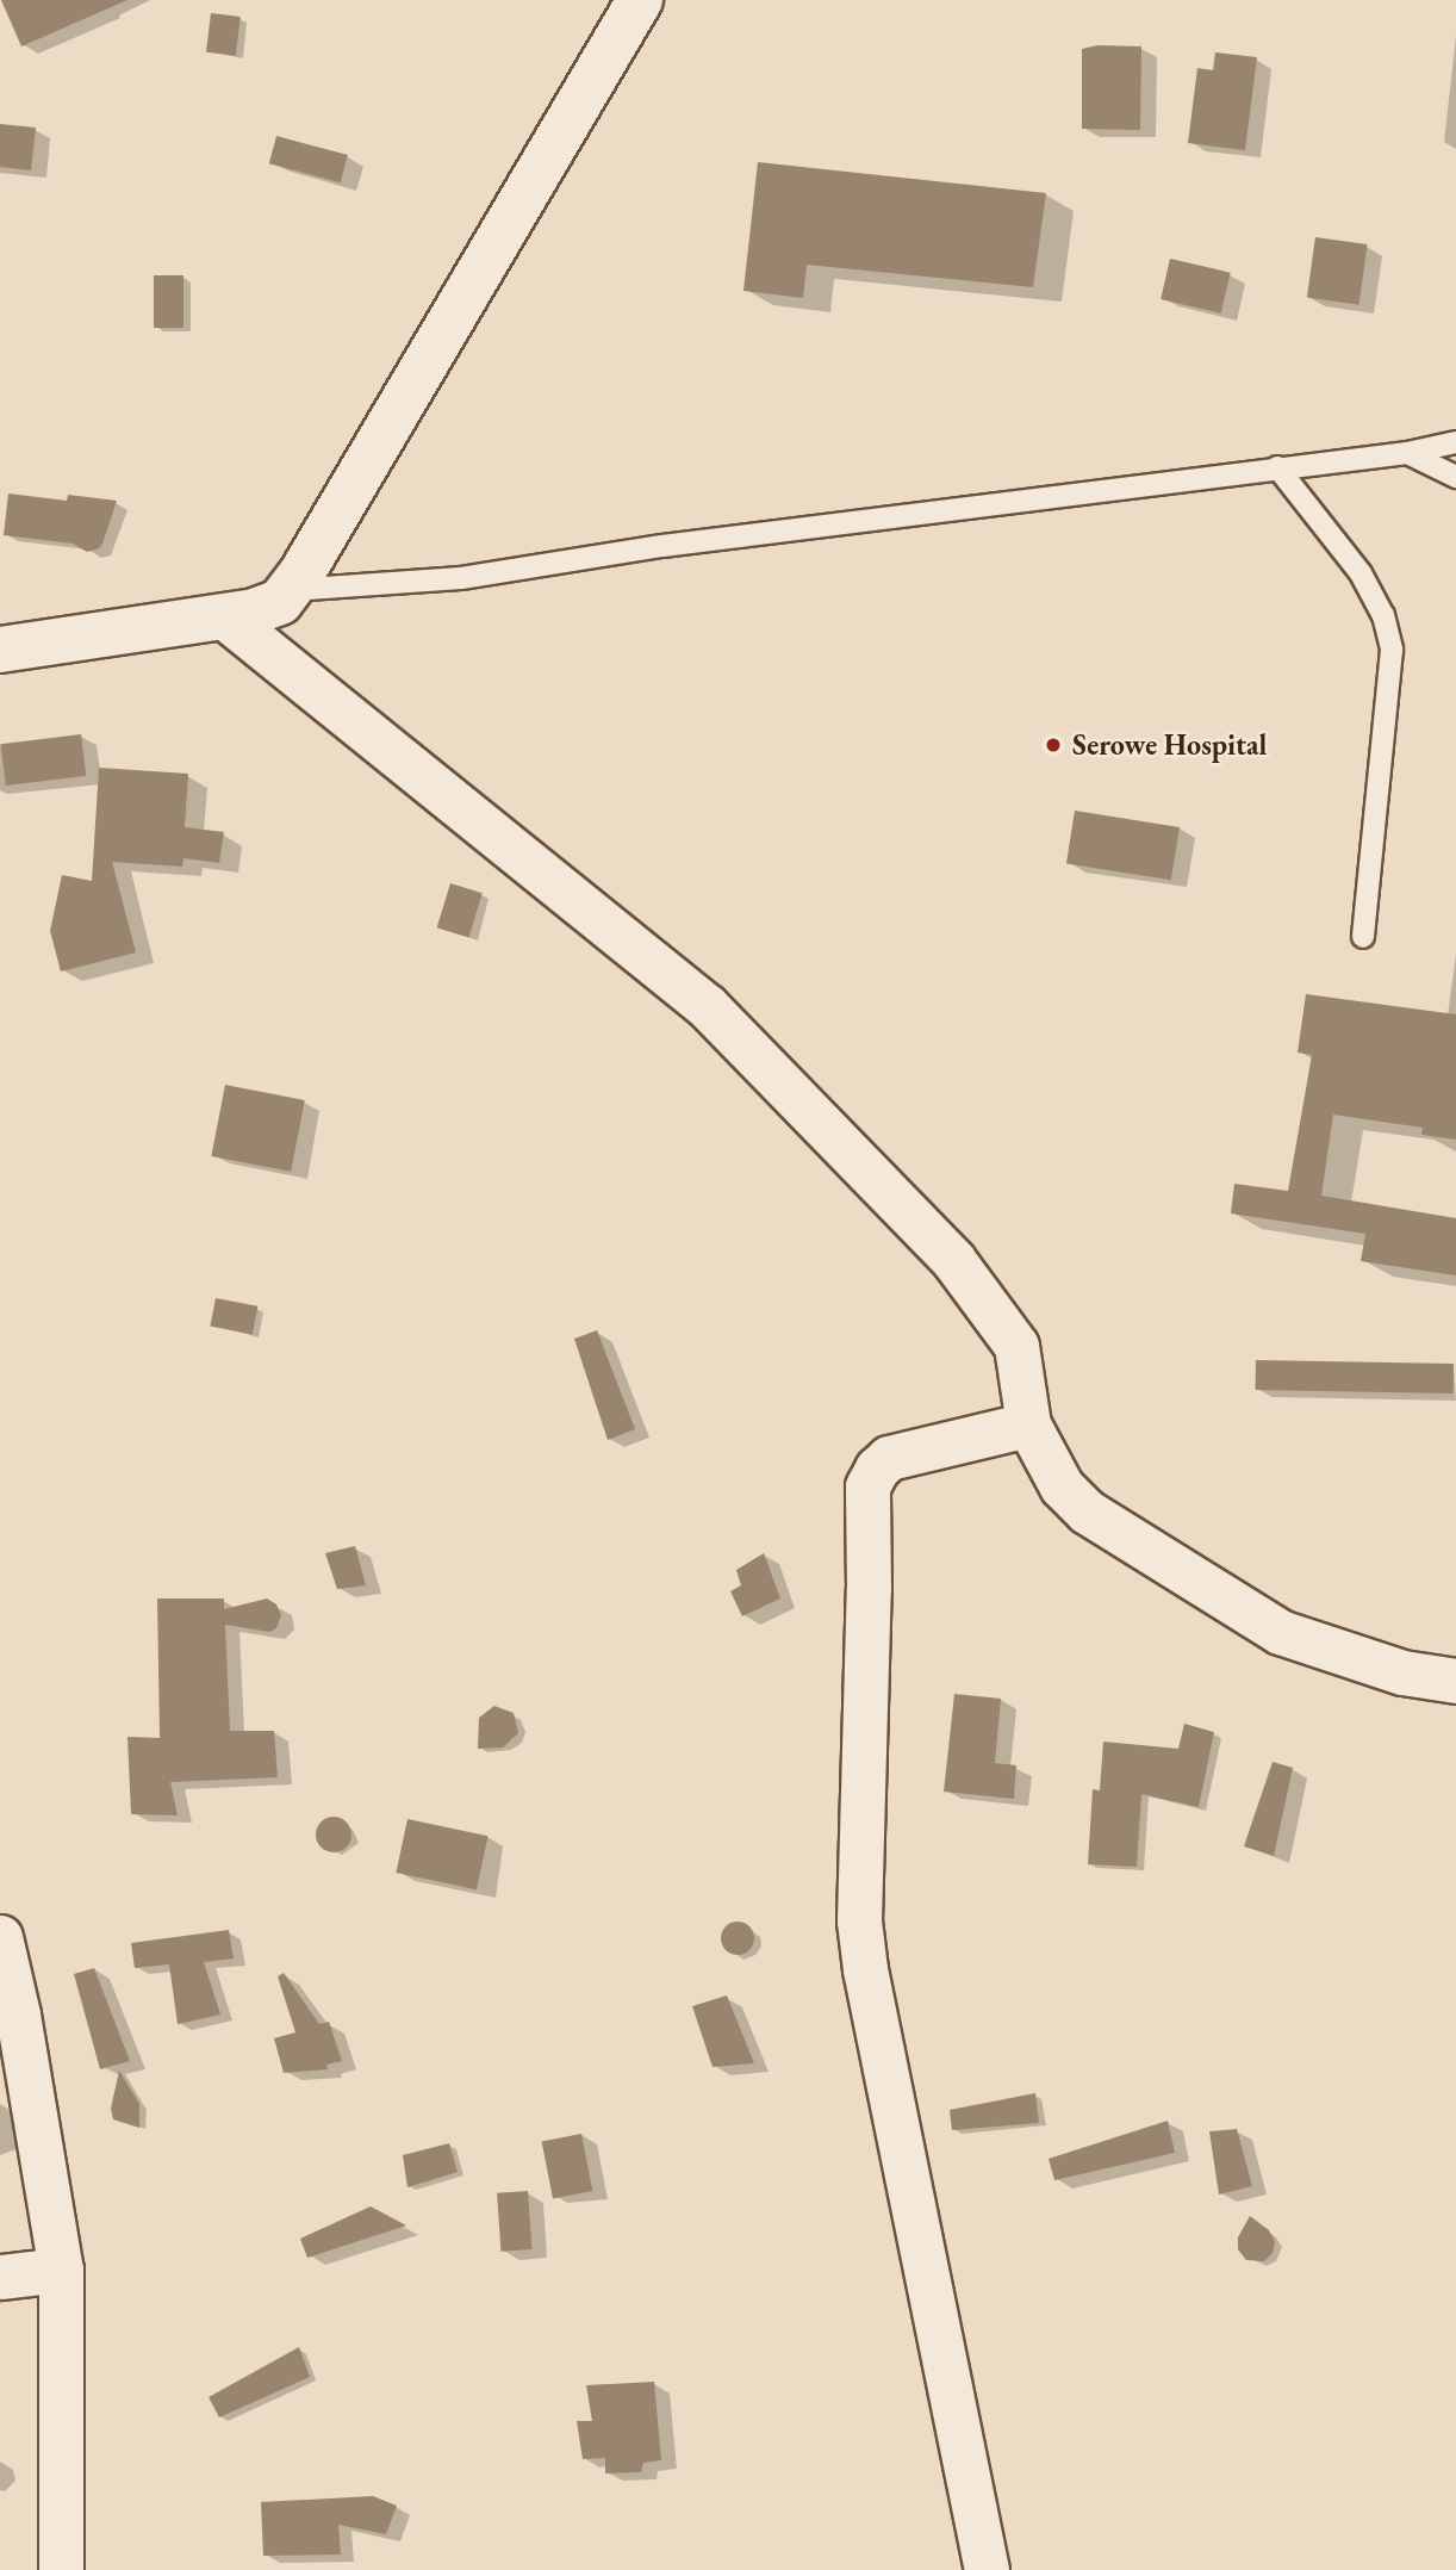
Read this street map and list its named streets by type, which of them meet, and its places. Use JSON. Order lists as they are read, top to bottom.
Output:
{
  "places": ["Serowe Hospital"]
}
